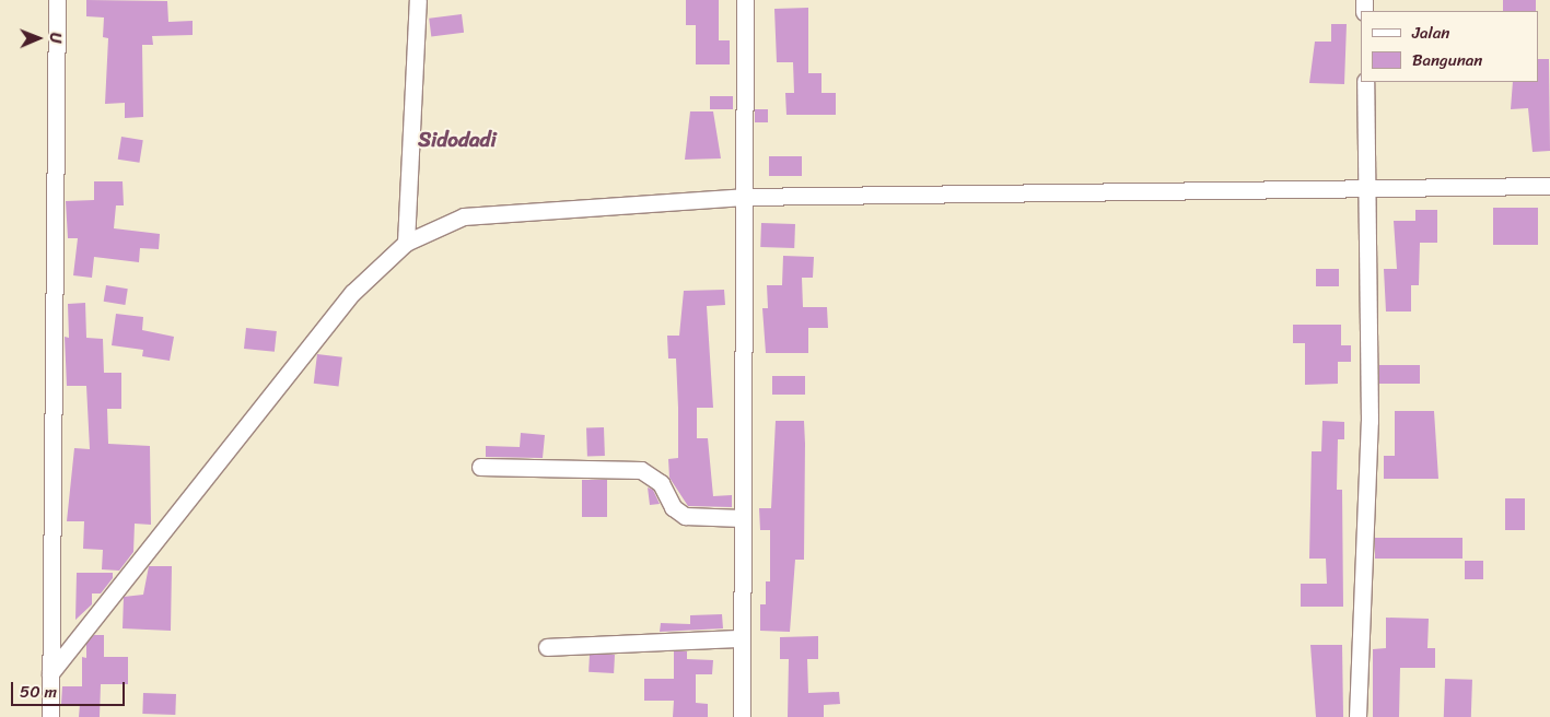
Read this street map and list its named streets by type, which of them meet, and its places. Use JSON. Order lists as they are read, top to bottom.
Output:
{
  "districts": ["Sidodadi"],
  "legend": ["Jalan", "Bangunan"],
  "scale_bar": "50 m",
  "north": "right"
}
